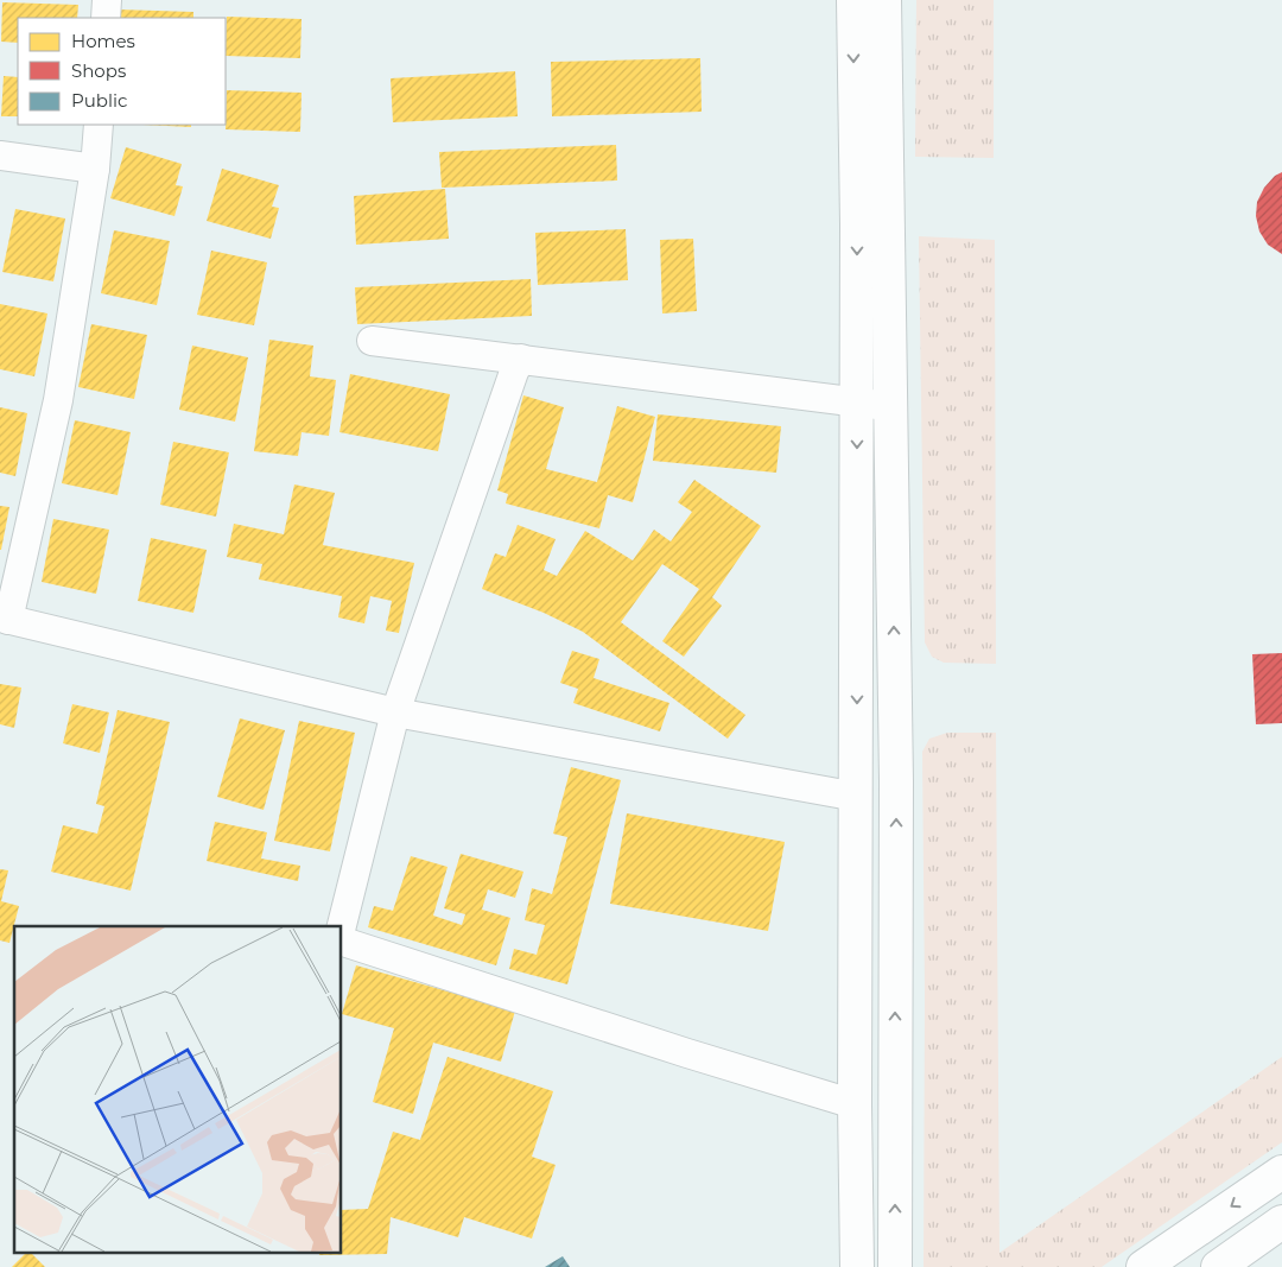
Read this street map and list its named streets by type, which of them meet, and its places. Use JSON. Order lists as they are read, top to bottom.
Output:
{
  "legend": ["Homes", "Shops", "Public"]
}
